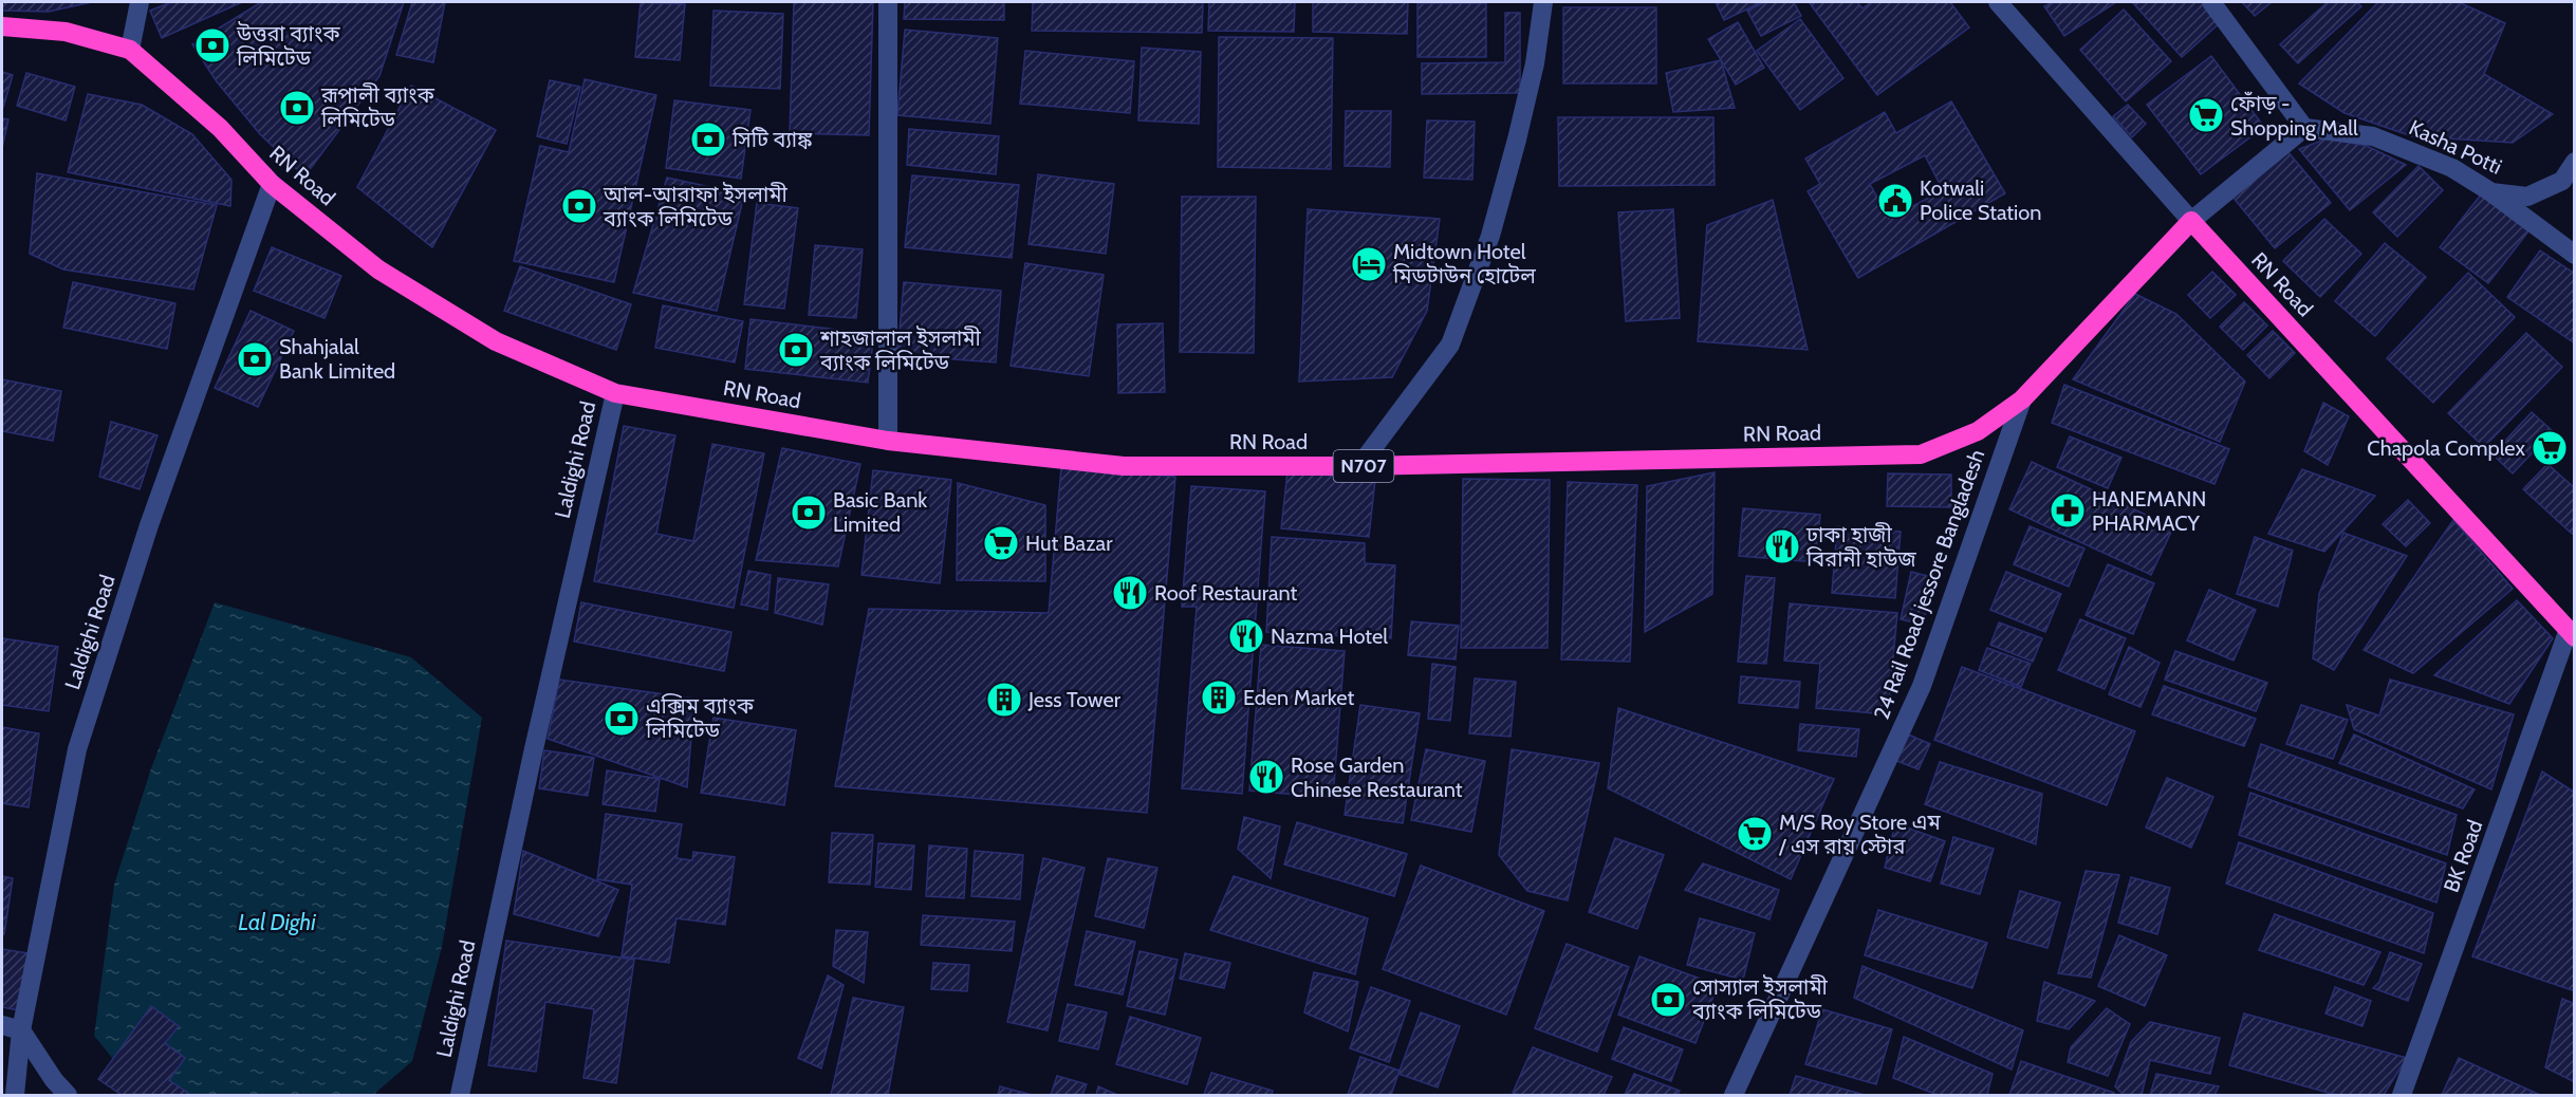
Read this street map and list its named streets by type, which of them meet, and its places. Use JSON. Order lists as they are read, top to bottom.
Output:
{
  "streets": {
    "highway": ["RN Road", "N707"],
    "street": [
      "Kasha Potti",
      "Laldighi Road",
      "24 Rail Road jessore Bangladesh",
      "BK Road"
    ]
  },
  "crossings": [
    ["RN Road", "Laldighi Road"],
    ["RN Road", "24 Rail Road jessore Bangladesh"],
    ["RN Road", "BK Road"]
  ],
  "water": ["Lal Dighi"],
  "places": {
    "bank": [
      "উত্তরা ব্যাংক লিমিটেড",
      "রূপালী ব্যাংক লিমিটেড",
      "সিটি ব্যাঙ্ক",
      "আল-আরাফা ইসলামী ব্যাংক লিমিটেড",
      "শাহজালাল ইসলামী ব্যাংক লিমিটেড",
      "Shahjalal Bank Limited",
      "Basic Bank Limited",
      "এক্সিম ব্যাংক লিমিটেড",
      "সোস্যাল ইসলামী ব্যাংক লিমিটেড"
    ],
    "supermarket": [
      "ফোঁড় - Shopping Mall",
      "Chapola Complex",
      "Hut Bazar",
      "M/S Roy Store এম / এস রায় স্টোর"
    ],
    "public building": ["Kotwali Police Station"],
    "hotel": ["Midtown Hotel মিডটাউন হোটেল"],
    "pharmacy": ["HANEMANN PHARMACY"],
    "restaurant": [
      "ঢাকা হাজী বিরানী হাউজ",
      "Roof Restaurant",
      "Nazma Hotel",
      "Rose Garden Chinese Restaurant"
    ],
    "building": ["Eden Market", "Jess Tower"]
  }
}
